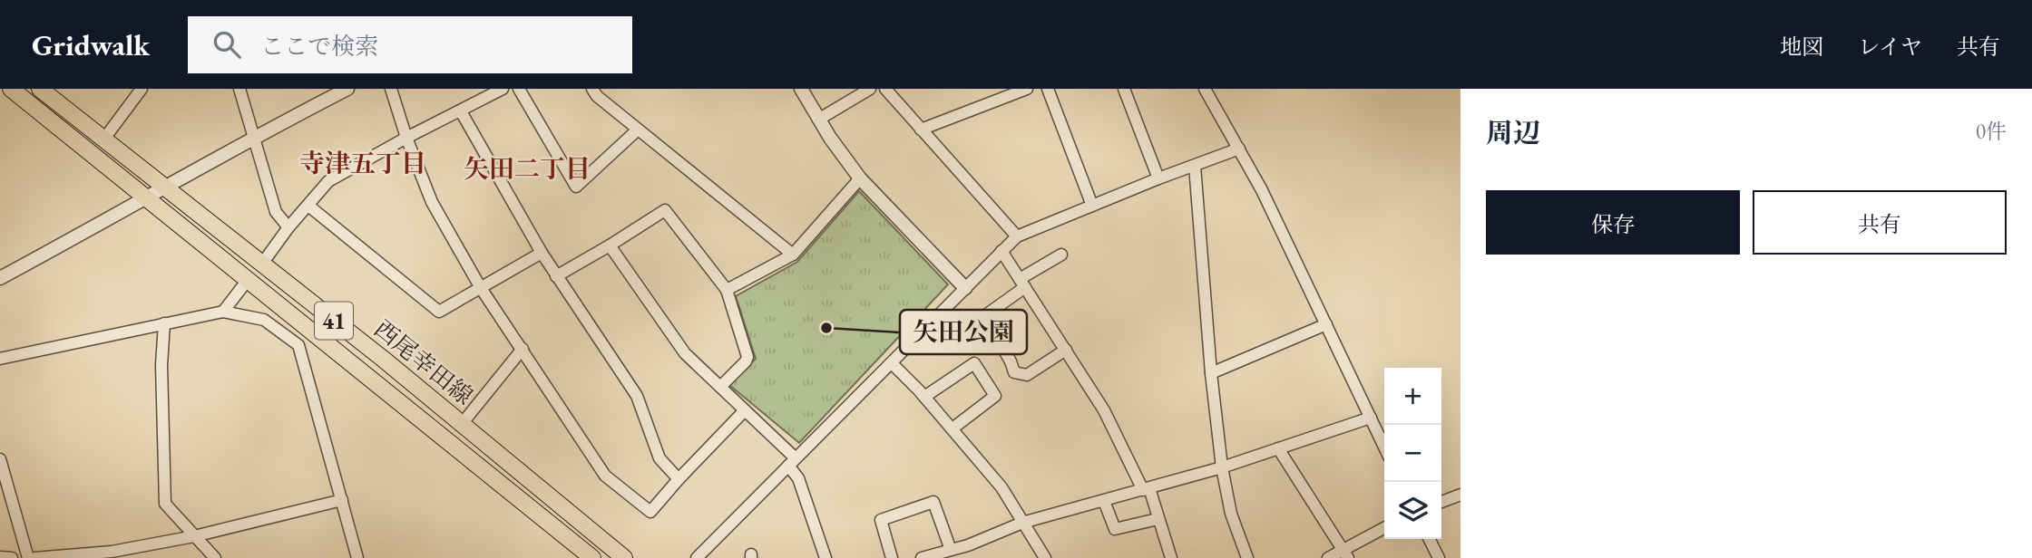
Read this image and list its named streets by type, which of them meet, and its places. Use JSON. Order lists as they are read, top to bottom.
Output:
{
  "streets": {
    "main road": ["41", "西尾幸田線"]
  },
  "districts": ["寺津五丁目", "矢田二丁目"],
  "places": ["矢田公園"],
  "page": {
    "header": "Gridwalk",
    "search": "ここで検索",
    "nav": ["地図", "レイヤ", "共有"],
    "heading": ["周辺", "0件"],
    "buttons": ["保存", "共有"],
    "map_buttons": ["+", "−"]
  }
}
